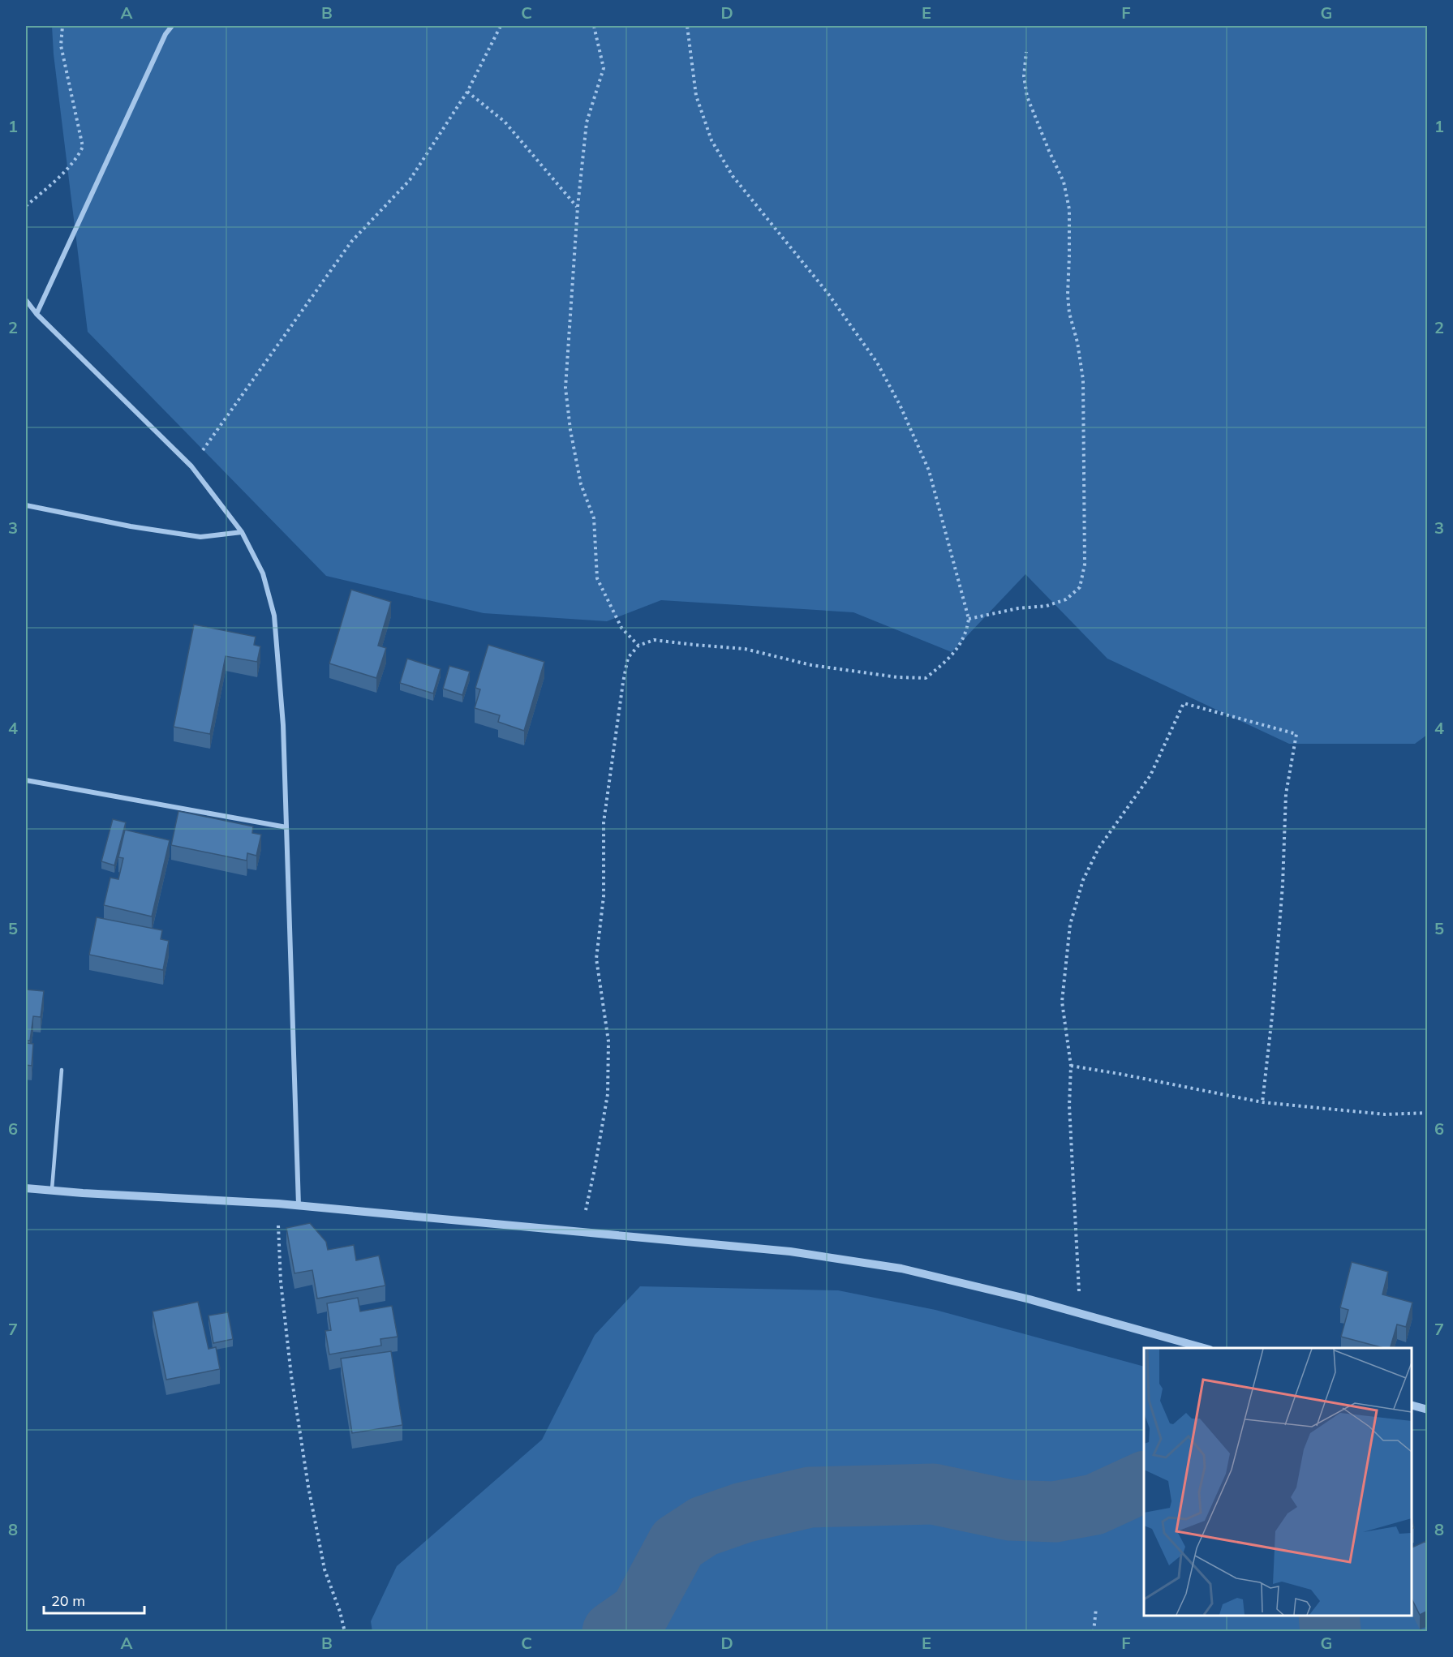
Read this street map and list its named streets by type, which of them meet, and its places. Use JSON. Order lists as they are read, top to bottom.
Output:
{
  "scale_bar": "20 m",
  "grid": {
    "columns": [
      "A",
      "B",
      "C",
      "D",
      "E",
      "F",
      "G"
    ],
    "rows": [
      "1",
      "2",
      "3",
      "4",
      "5",
      "6",
      "7",
      "8"
    ]
  }
}
